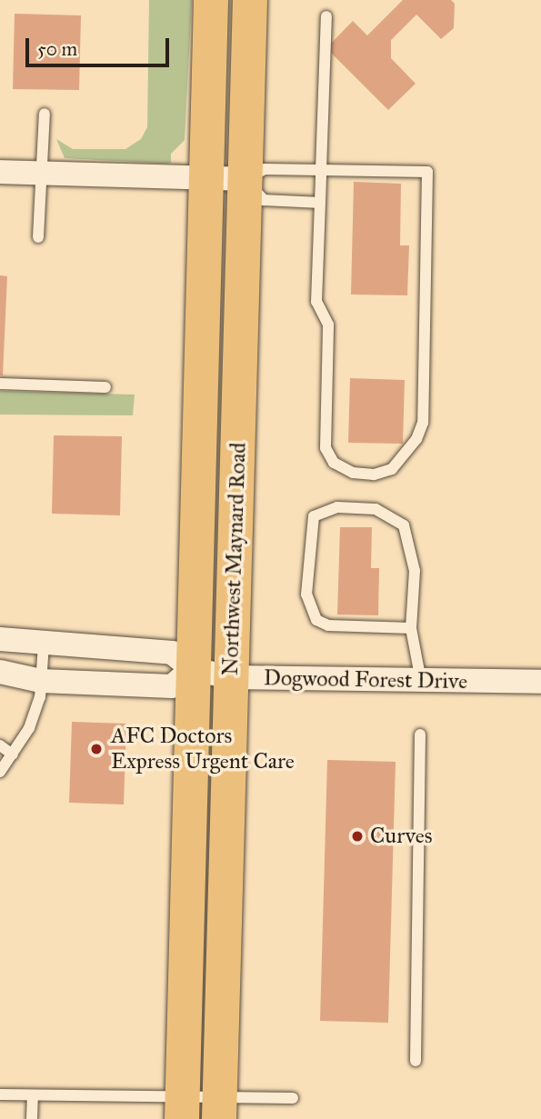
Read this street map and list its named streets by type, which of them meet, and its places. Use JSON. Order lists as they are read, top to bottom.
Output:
{
  "streets": {
    "main road": ["Northwest Maynard Road"],
    "street": ["Dogwood Forest Drive"]
  },
  "crossings": [
    ["Northwest Maynard Road", "Dogwood Forest Drive"]
  ],
  "places": ["AFC Doctors Express Urgent Care", "Curves"],
  "scale_bar": "50 m"
}
